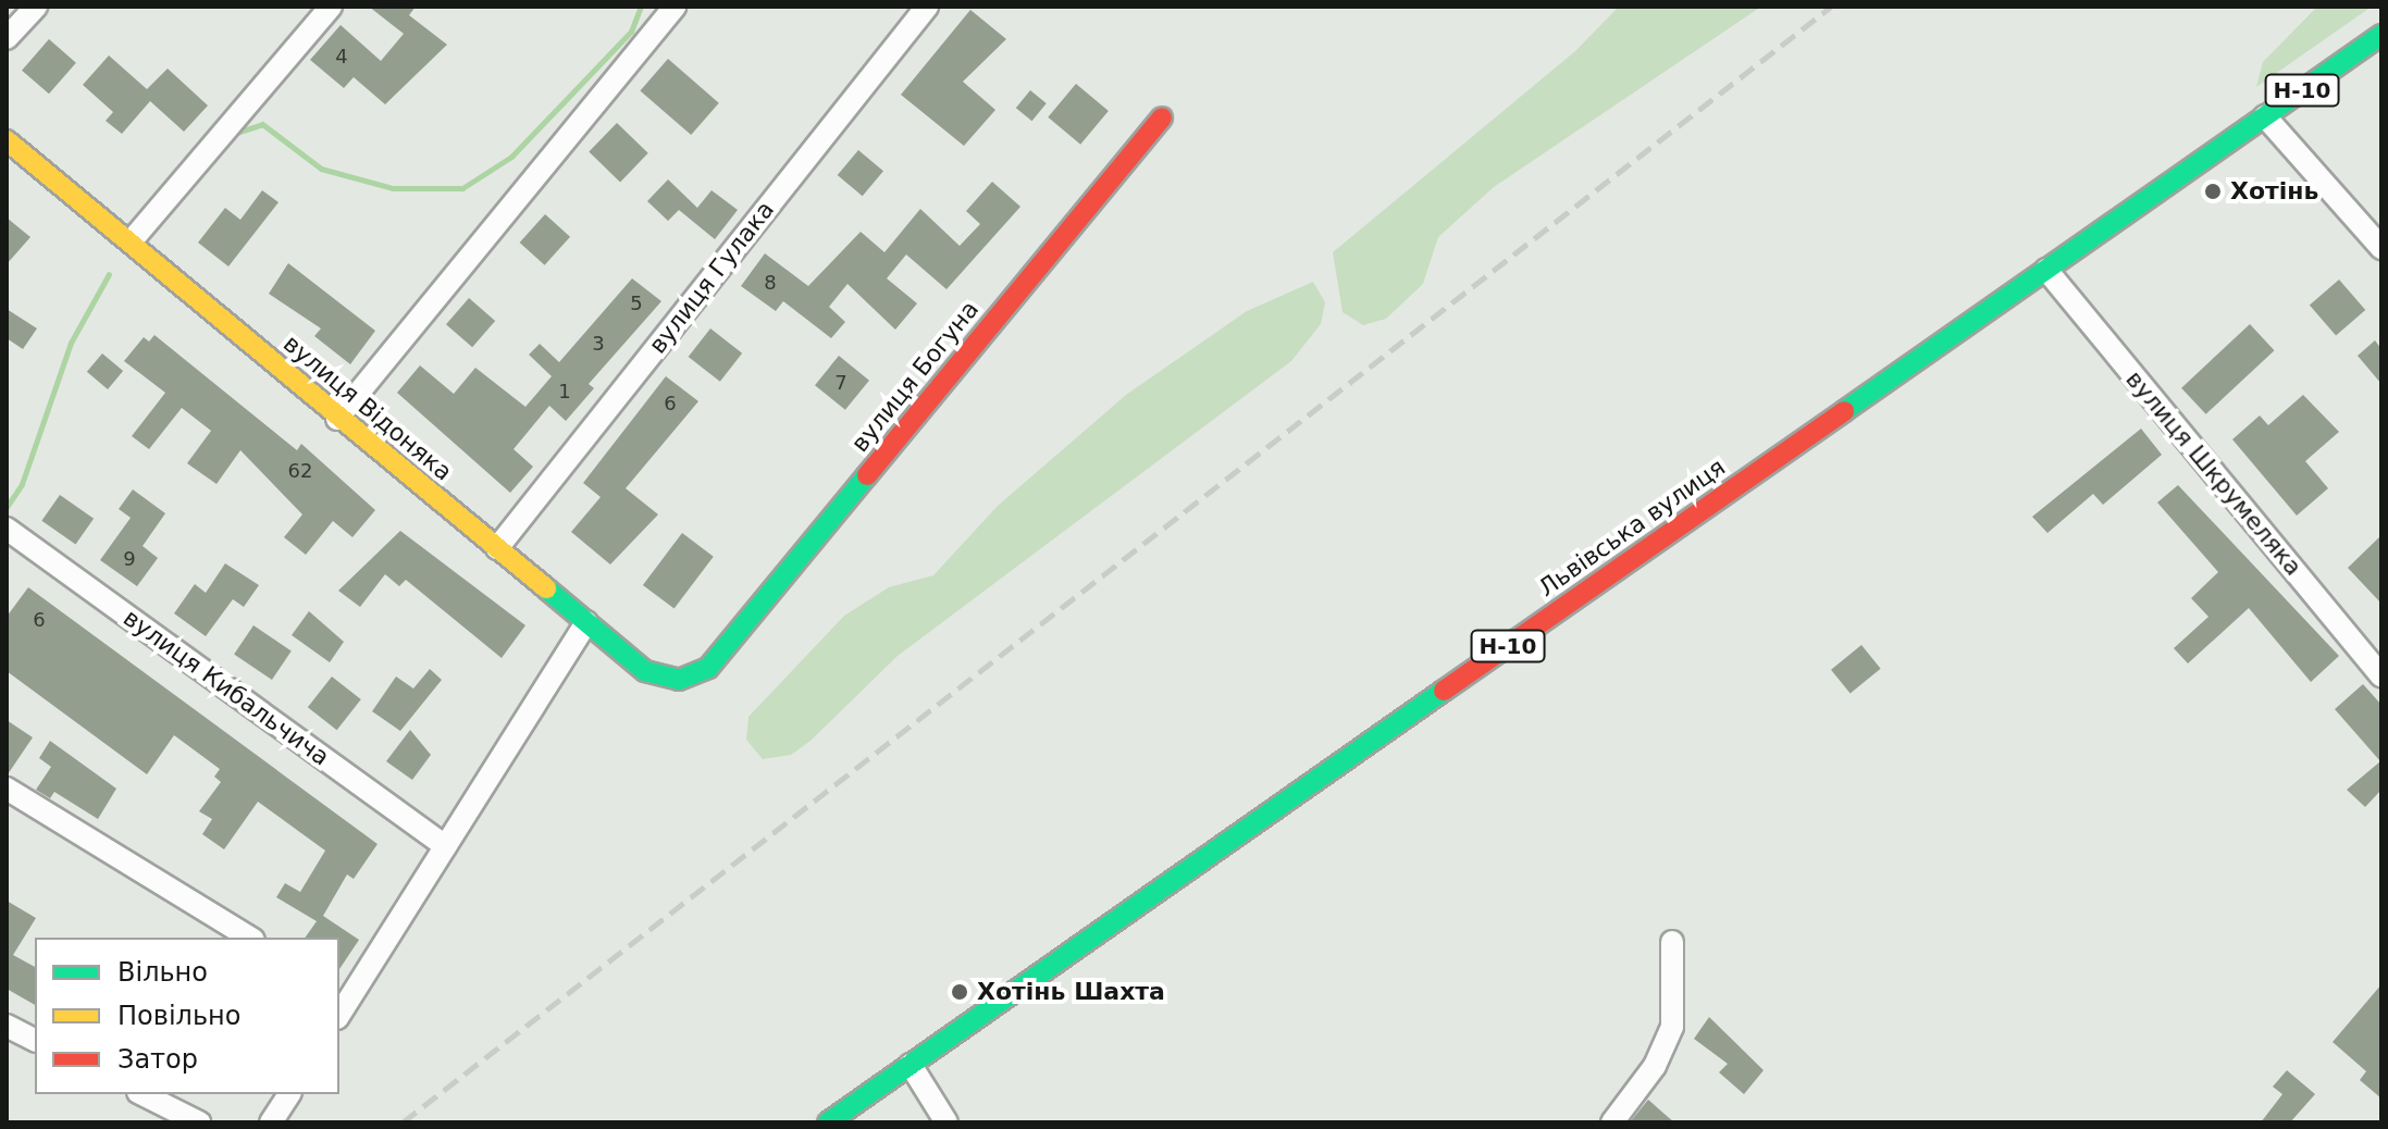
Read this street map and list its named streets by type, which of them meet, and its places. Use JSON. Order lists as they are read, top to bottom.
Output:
{
  "streets": {
    "main road": [
      "Н-10",
      "вулиця Богуна",
      "вулиця Відоняка",
      "Львівська вулиця"
    ],
    "street": ["вулиця Гулака", "вулиця Шкрумеляка", "вулиця Кибальчича"]
  },
  "crossings": [
    ["вулиця Гулака", "вулиця Відоняка"],
    ["вулиця Богуна", "вулиця Відоняка"],
    ["вулиця Шкрумеляка", "Львівська вулиця"]
  ],
  "places": ["Хотінь", "Хотінь Шахта"],
  "house_numbers": [
    "4",
    "8",
    "5",
    "3",
    "7",
    "1",
    "6",
    "62",
    "9",
    "6"
  ],
  "legend": ["Вільно", "Повільно", "Затор"]
}
